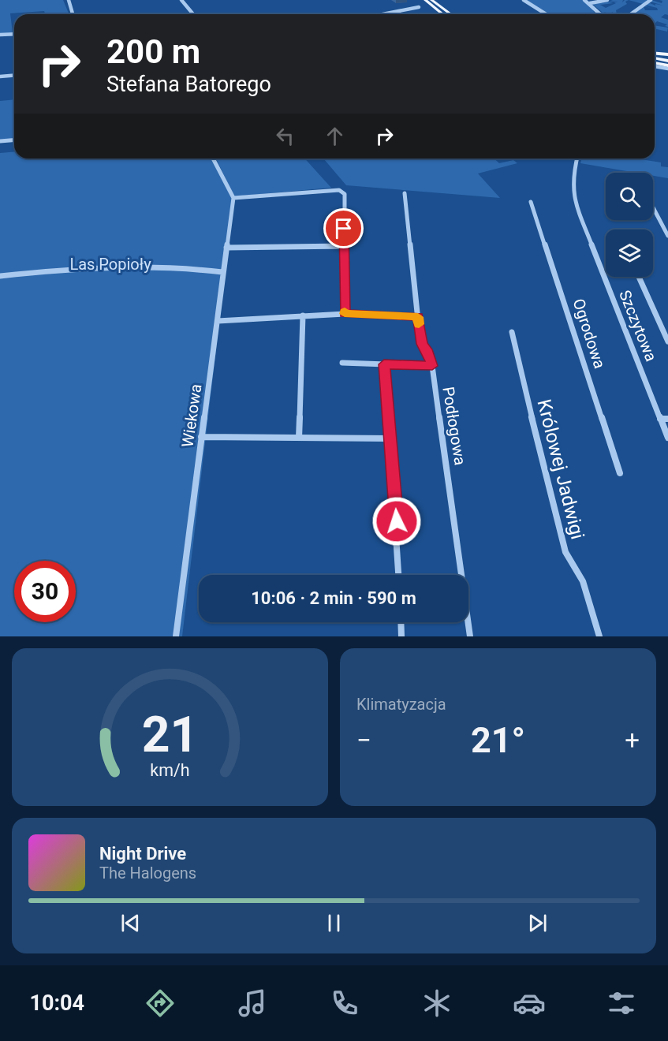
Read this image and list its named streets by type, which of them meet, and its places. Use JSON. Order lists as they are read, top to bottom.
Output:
{
  "streets": {
    "street": [
      "Szczytowa",
      "Ogrodowa",
      "Wiekowa",
      "Podłogowa",
      "Królowej Jadwigi"
    ]
  },
  "parks": ["Las Popioły"],
  "page": {
    "turn": ["200 m", "Stefana Batorego"],
    "limit": "30",
    "trip": "10:06 · 2 min · 590 m",
    "tile": "Klimatyzacja",
    "heat": ["−", "21°", "+"],
    "song": ["Night Drive", "The Halogens"],
    "tabs": "10:04",
    "gauge": ["21", "km/h"]
  }
}
